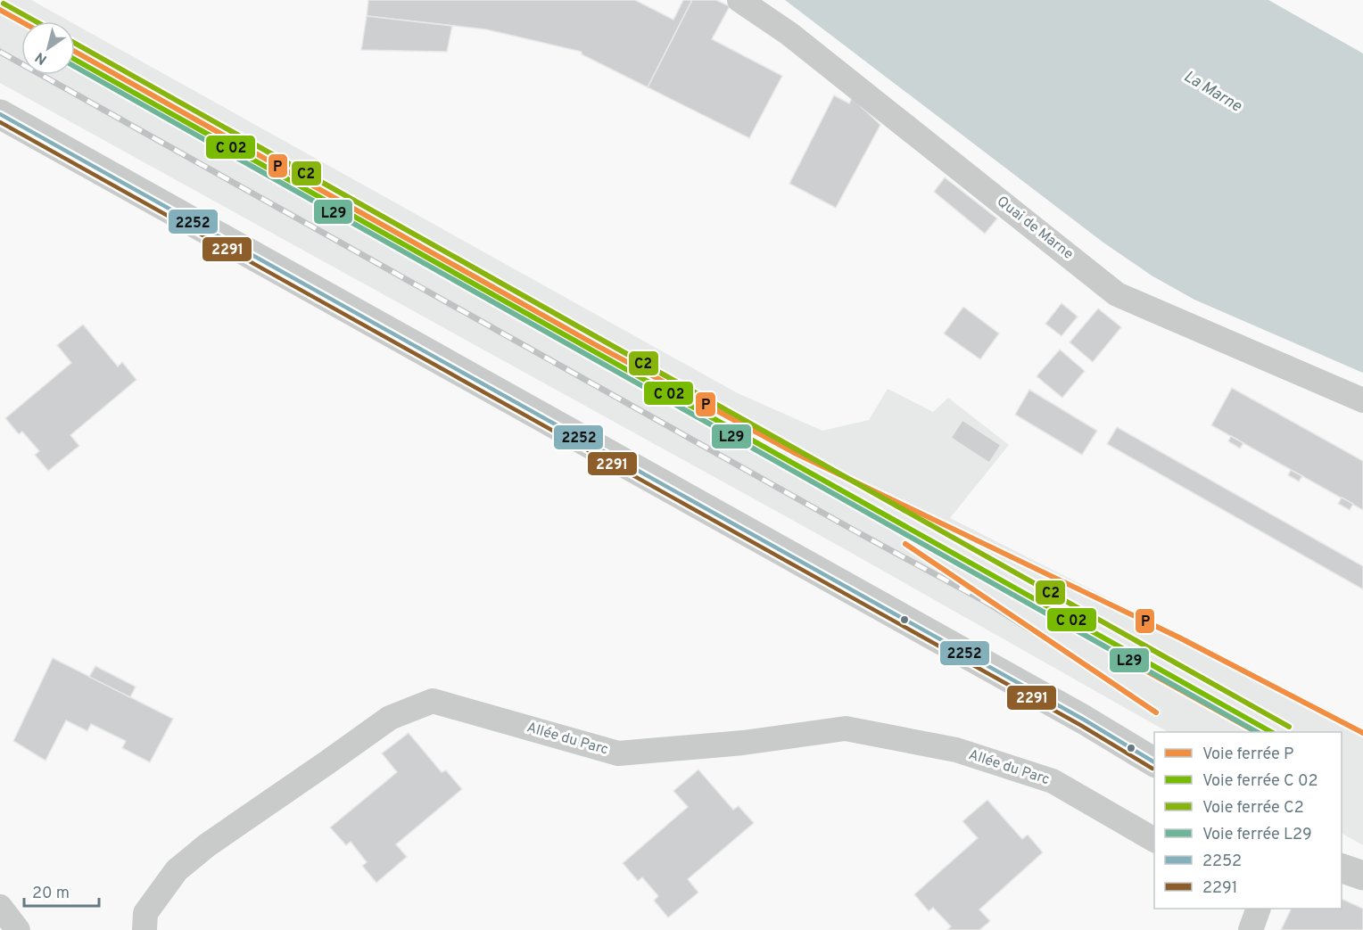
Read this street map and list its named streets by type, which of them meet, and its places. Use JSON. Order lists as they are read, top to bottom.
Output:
{
  "streets": {
    "street": ["Quai de Marne", "Allée du Parc"]
  },
  "water": ["La Marne"],
  "lines": [
    "rail line C2",
    "rail line P",
    "rail line L29",
    "transit line 2252",
    "transit line 2291"
  ],
  "legend": [
    "Voie ferrée P",
    "Voie ferrée C 02",
    "Voie ferrée C2",
    "Voie ferrée L29",
    "2252",
    "2291"
  ],
  "scale_bar": "20 m",
  "north": "bottom left"
}
